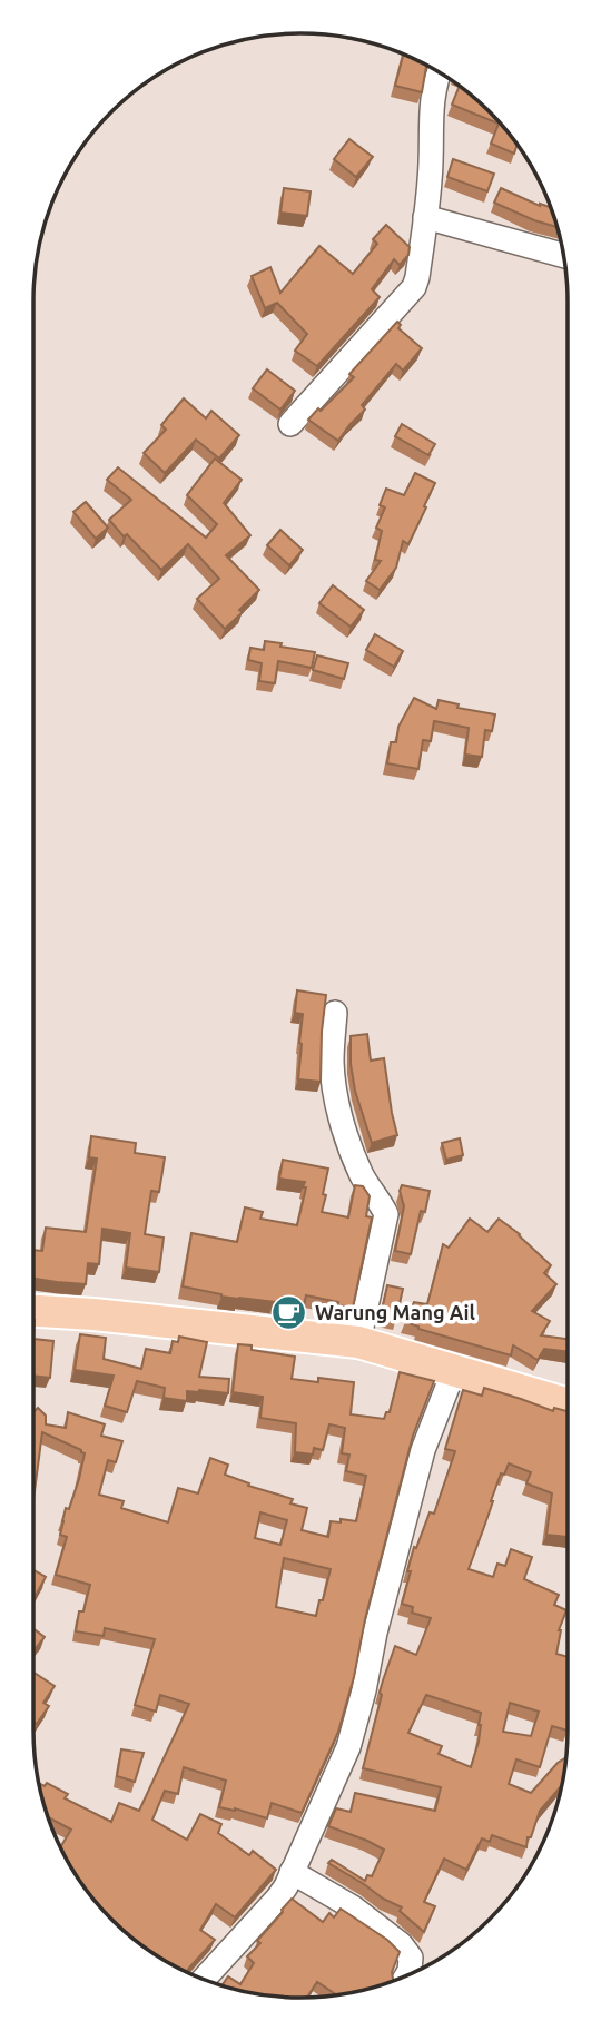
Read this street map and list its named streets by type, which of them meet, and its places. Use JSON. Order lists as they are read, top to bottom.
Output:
{
  "places": {
    "cafe": ["Warung Mang Ail"]
  }
}
